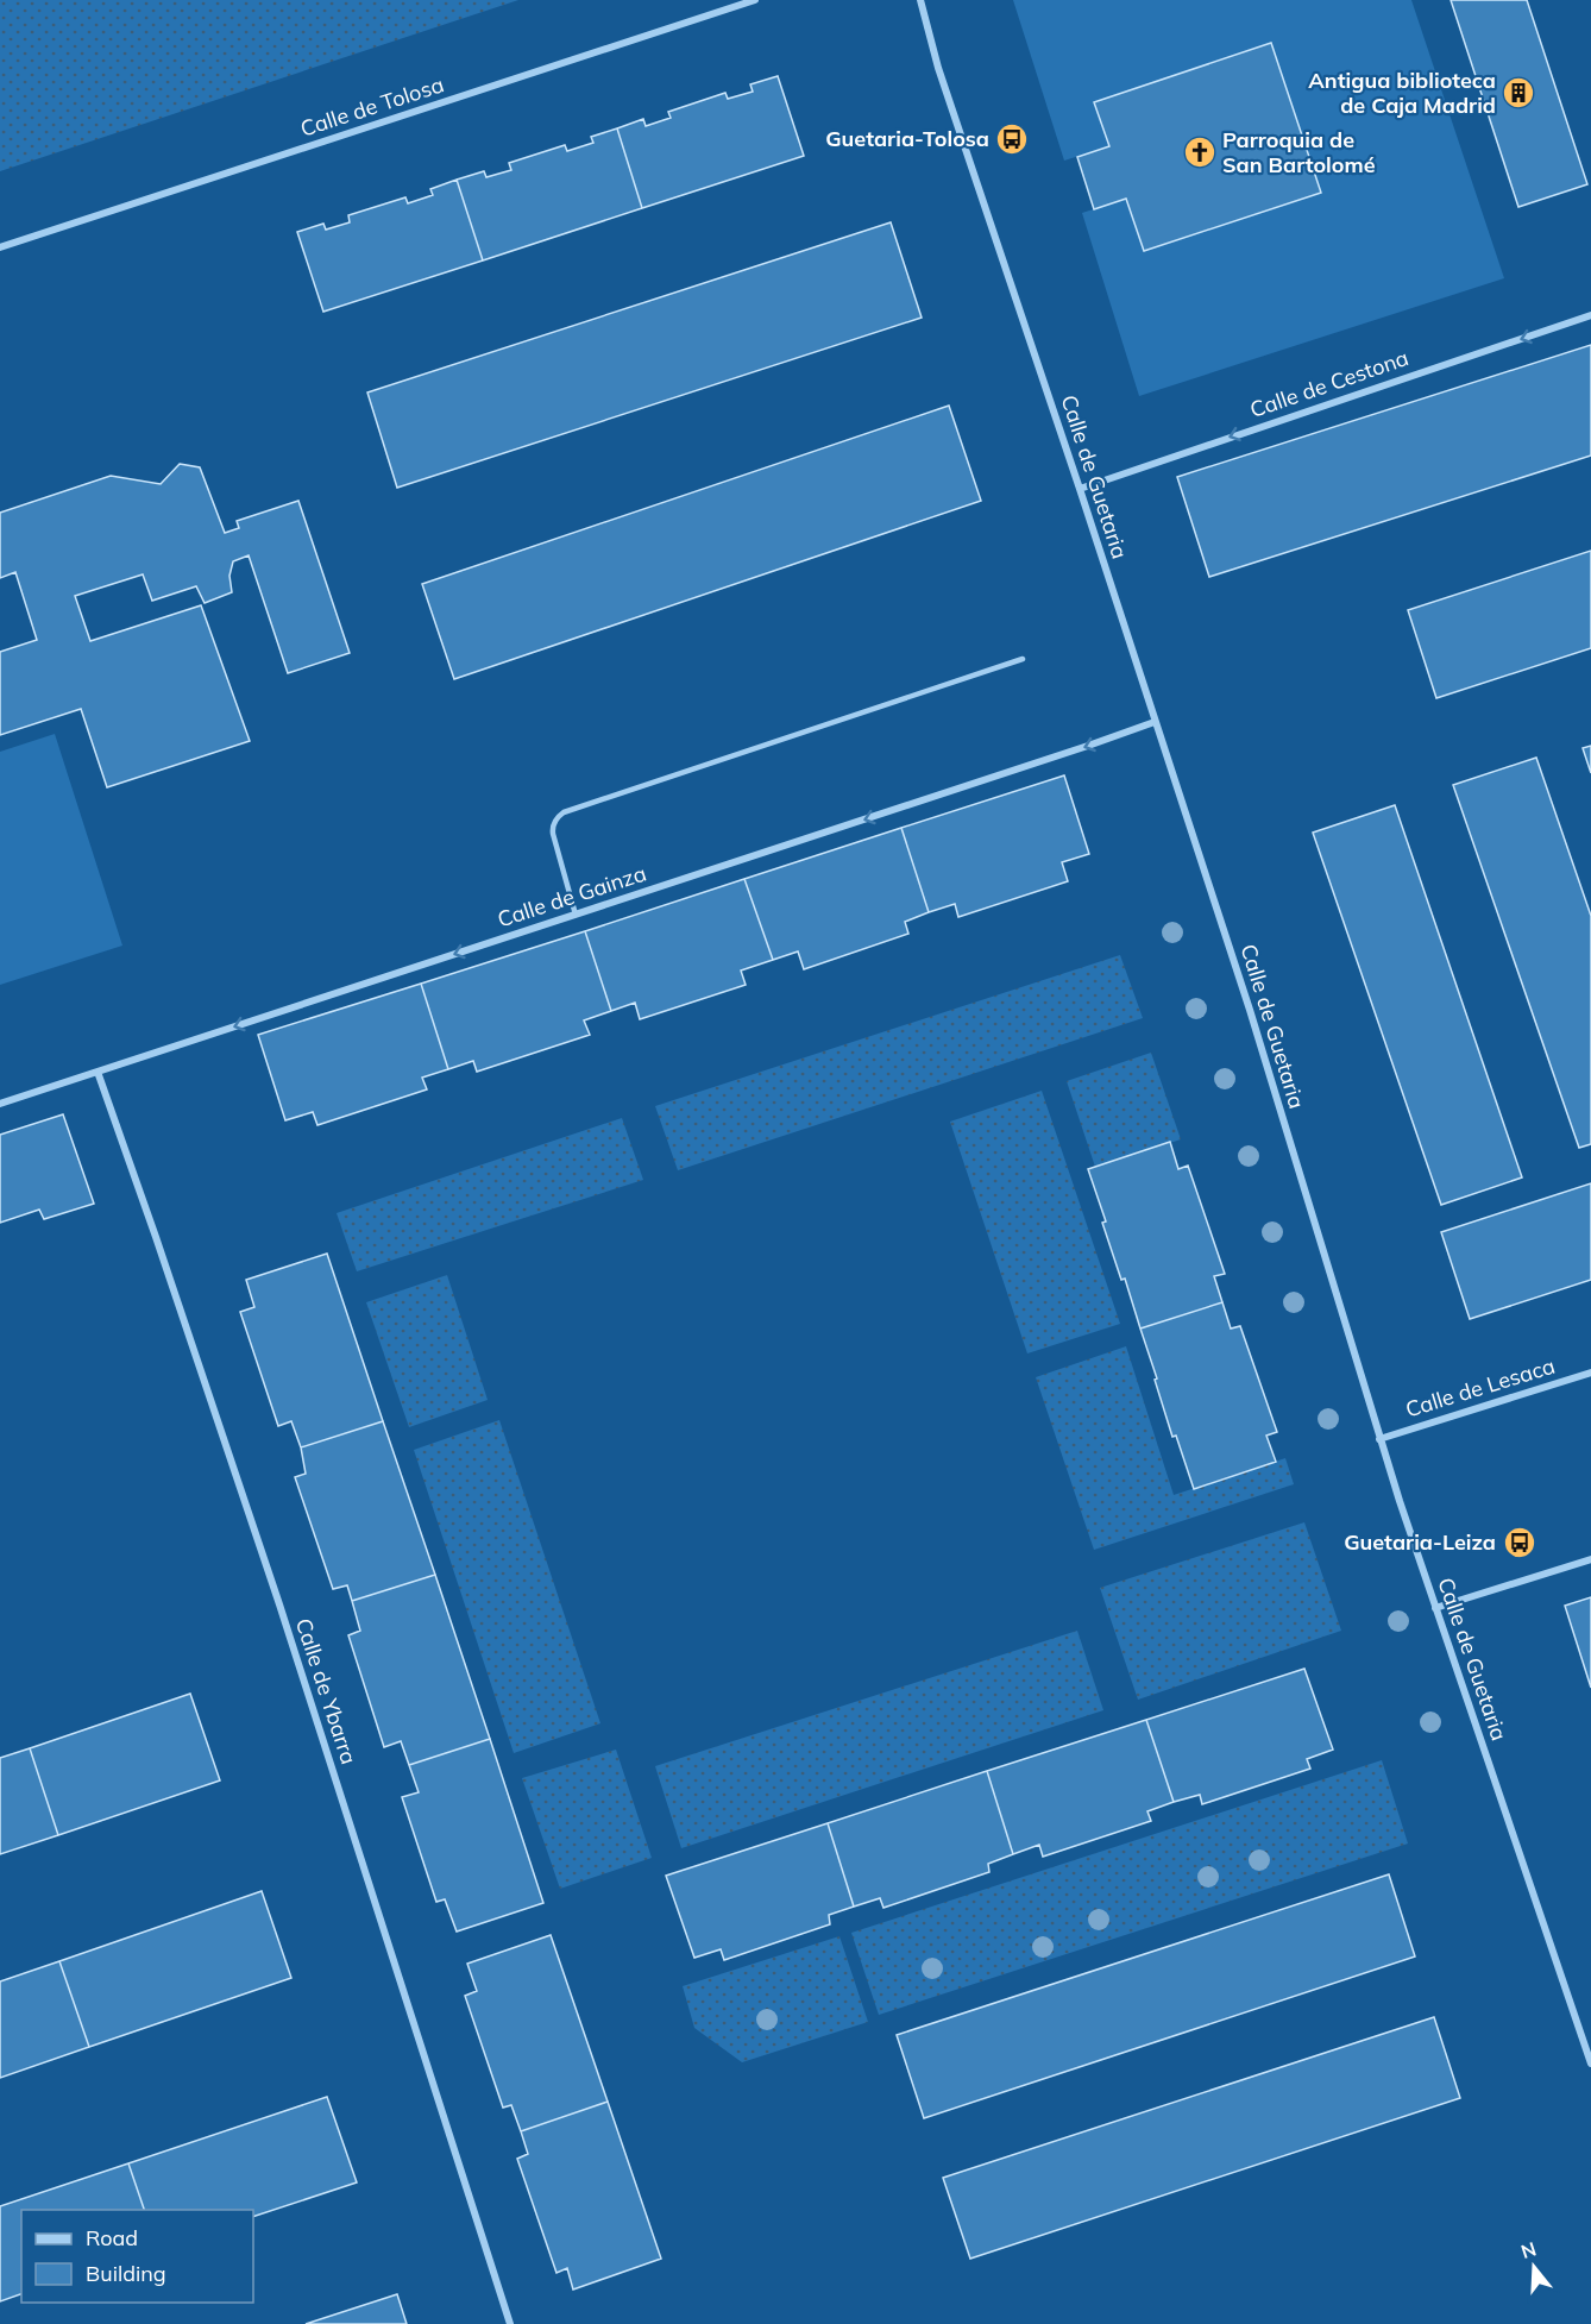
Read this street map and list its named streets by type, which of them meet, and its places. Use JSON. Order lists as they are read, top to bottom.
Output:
{
  "streets": {
    "street": [
      "Calle de Tolosa",
      "Calle de Cestona",
      "Calle de Guetaria",
      "Calle de Gainza",
      "Calle de Lesaca",
      "Calle de Ybarra"
    ]
  },
  "crossings": [
    ["Calle de Cestona", "Calle de Guetaria"],
    ["Calle de Guetaria", "Calle de Gainza"],
    ["Calle de Guetaria", "Calle de Lesaca"],
    ["Calle de Gainza", "Calle de Ybarra"]
  ],
  "one_way": ["Calle de Cestona", "Calle de Gainza"],
  "places": {
    "building": ["Antigua biblioteca de Caja Madrid"],
    "bus stop": ["Guetaria-Tolosa", "Guetaria-Leiza"],
    "church": ["Parroquia de San Bartolomé"]
  },
  "legend": ["Road", "Building"],
  "north": "top"
}
